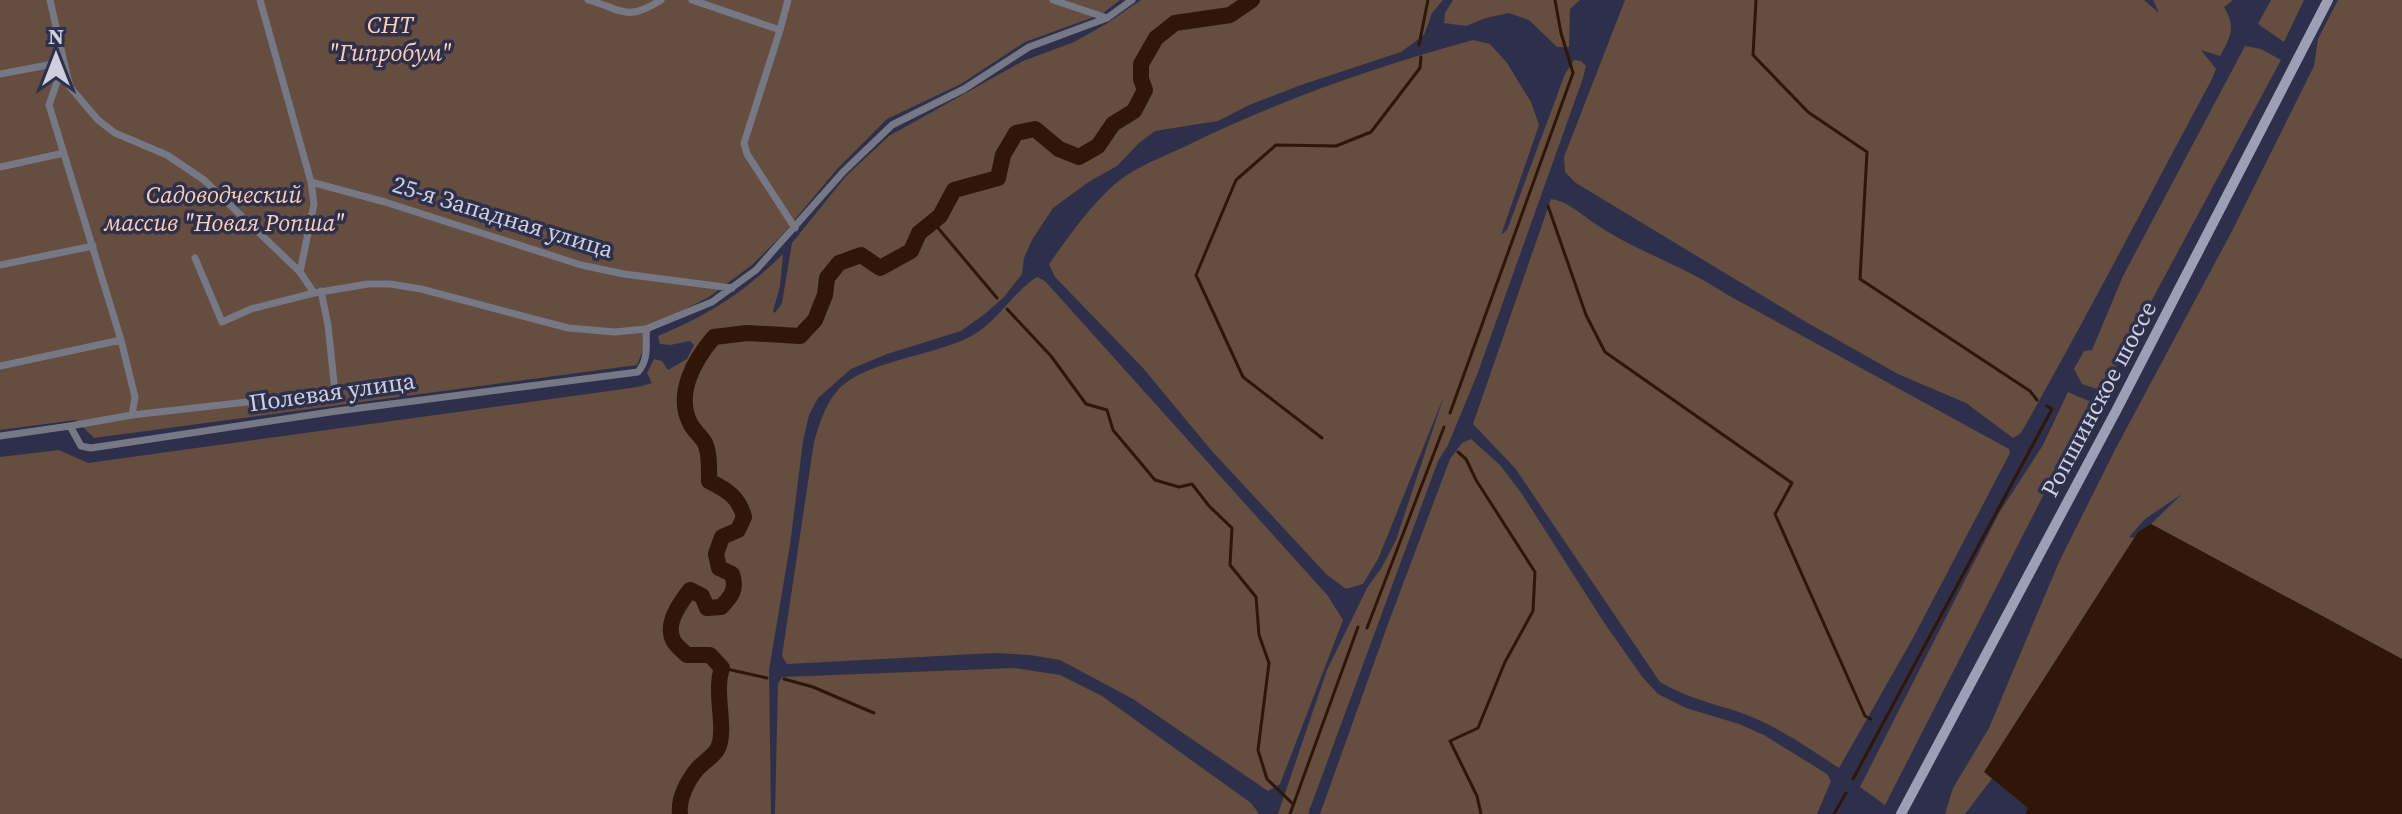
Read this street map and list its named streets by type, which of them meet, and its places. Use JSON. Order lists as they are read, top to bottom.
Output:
{
  "streets": {
    "main road": ["Ропшинское шоссе"],
    "street": ["25-я Западная улица", "Полевая улица"]
  },
  "parks": ["СНТ \"Гипробум\"", "Садоводческий массив \"Новая Ропша\""],
  "north": "top"
}
